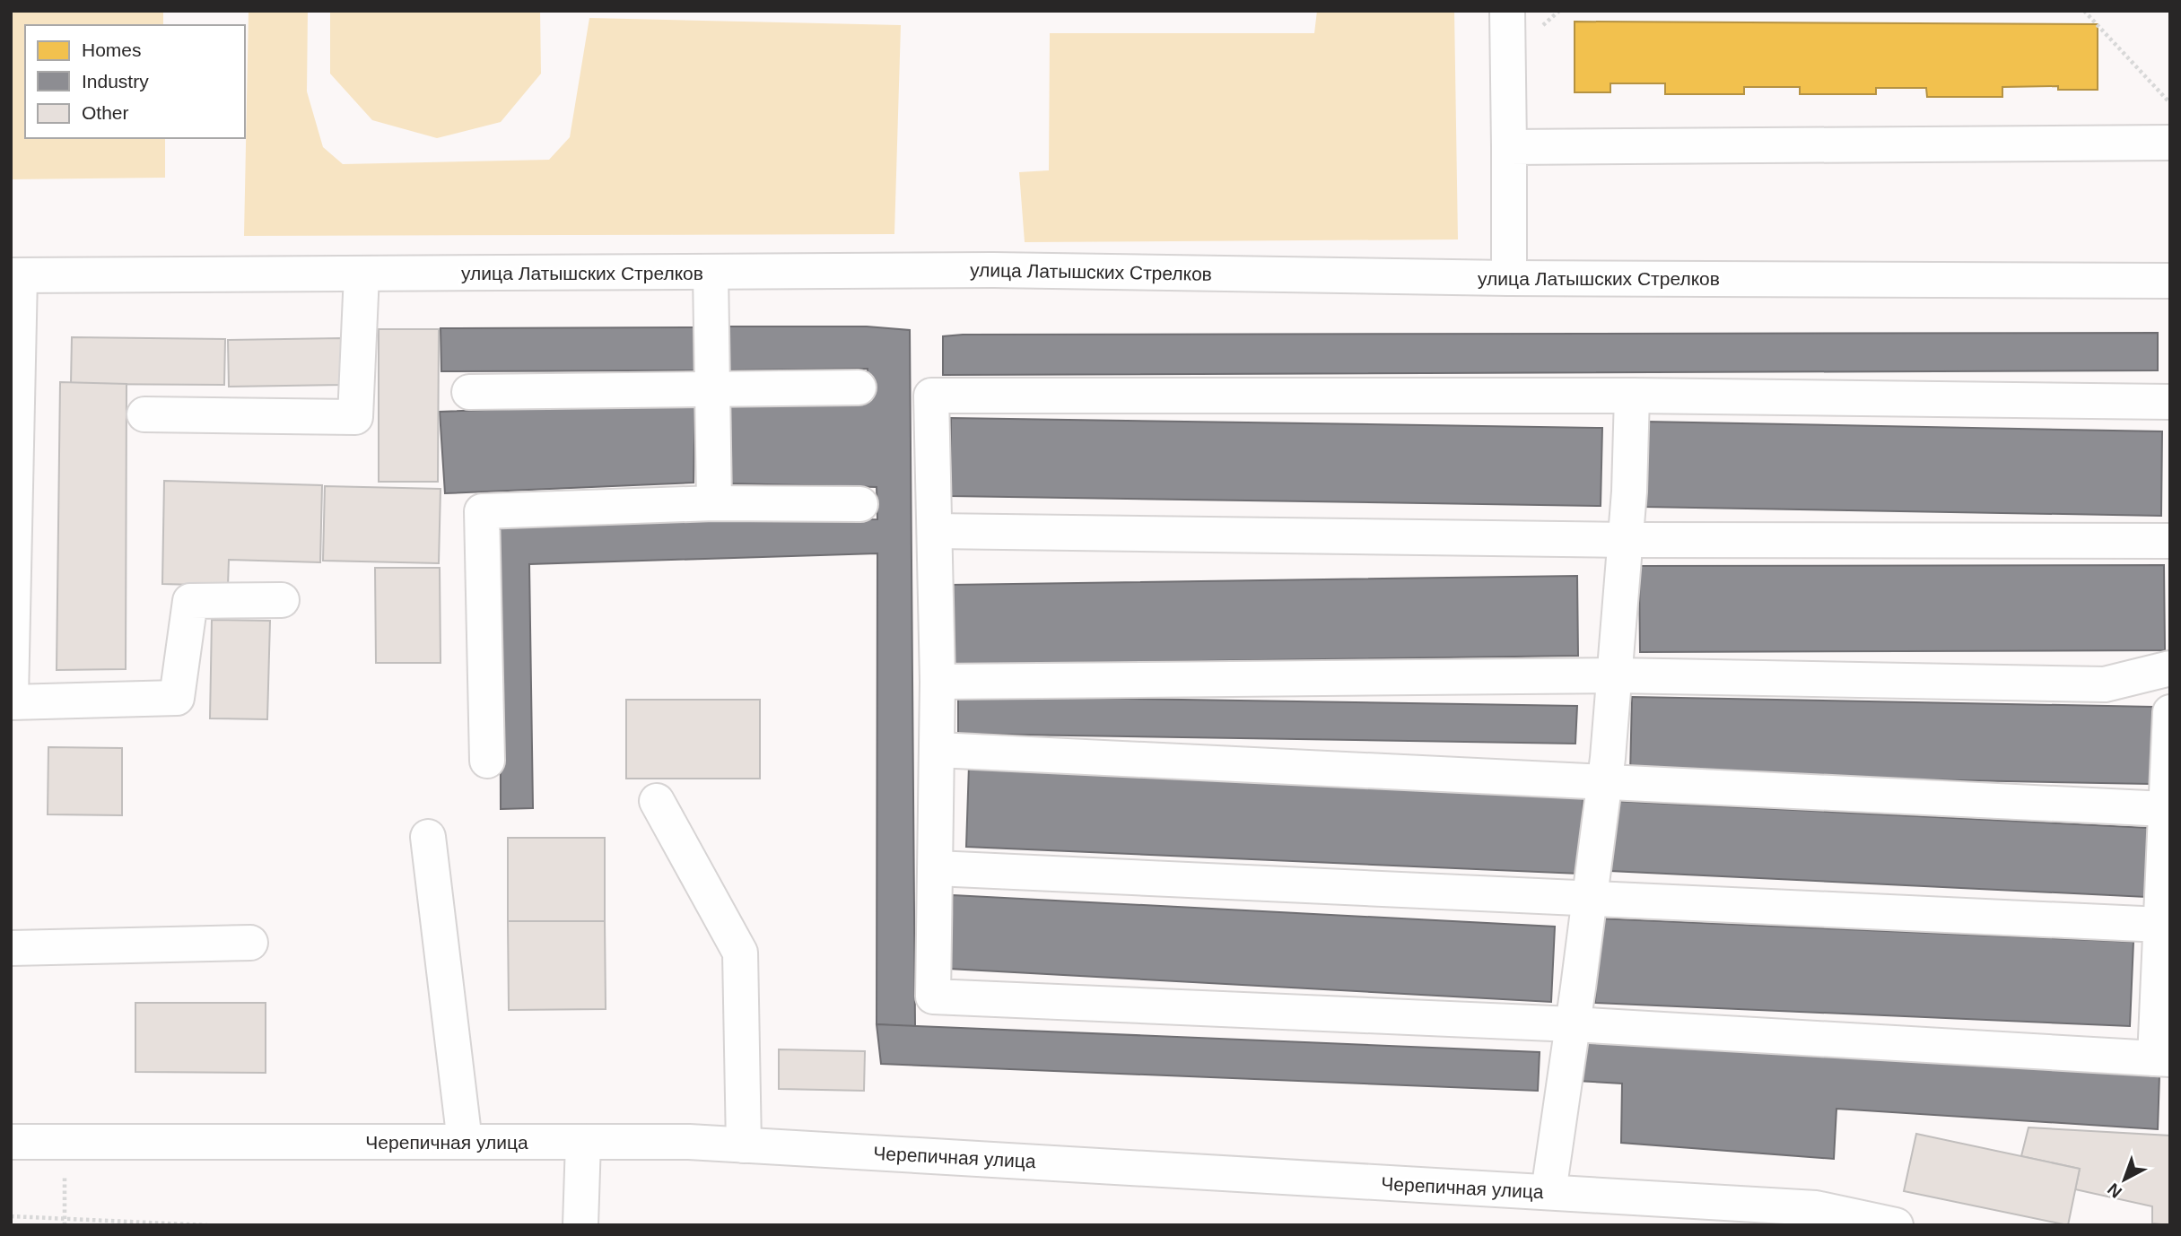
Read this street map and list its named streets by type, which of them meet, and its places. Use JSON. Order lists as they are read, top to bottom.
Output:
{
  "streets": {
    "street": ["улица Латышских Стрелков", "Черепичная улица"]
  },
  "legend": ["Homes", "Industry", "Other"],
  "north": "bottom left"
}
